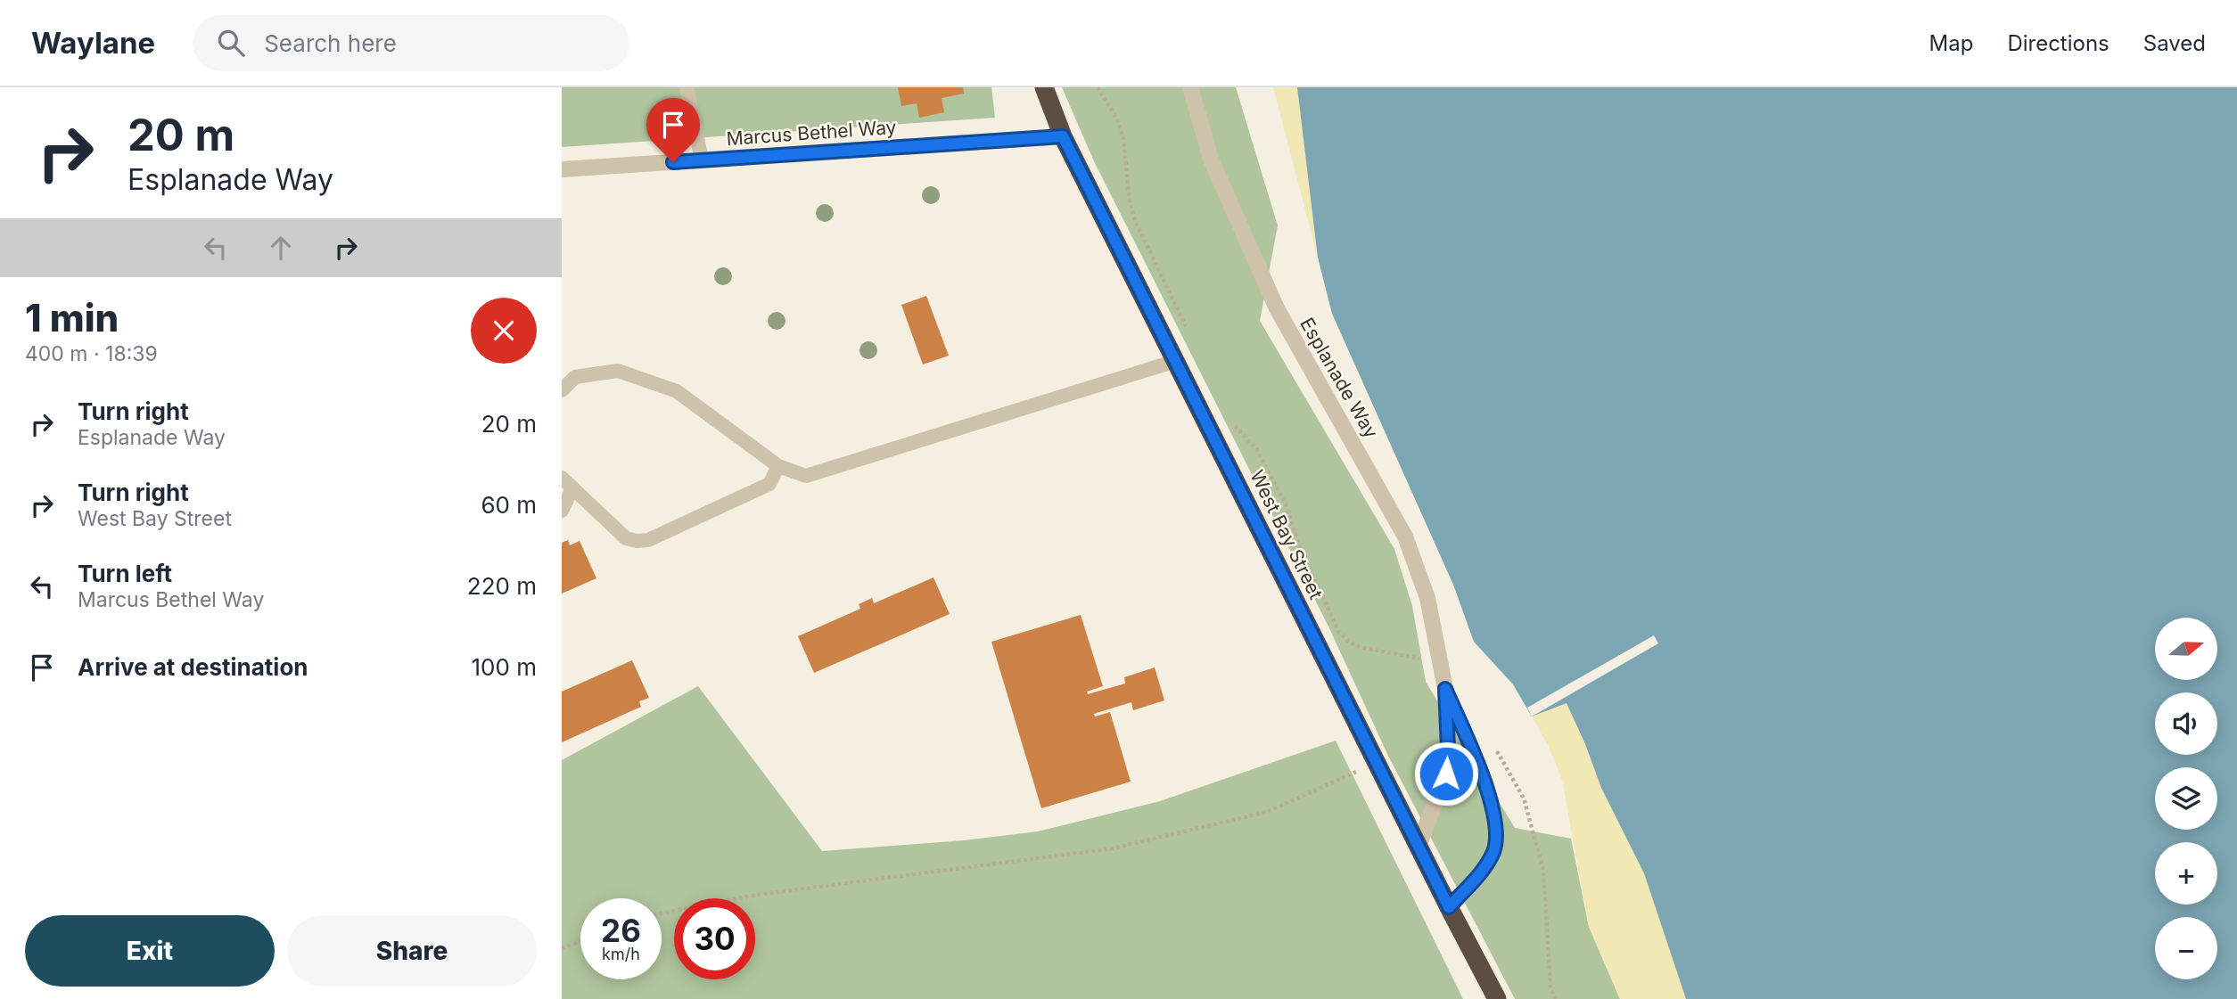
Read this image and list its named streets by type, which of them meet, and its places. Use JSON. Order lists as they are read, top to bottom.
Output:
{
  "streets": {
    "highway": ["West Bay Street"],
    "street": ["Marcus Bethel Way", "Esplanade Way"]
  },
  "crossings": [
    ["Marcus Bethel Way", "West Bay Street"],
    ["Esplanade Way", "West Bay Street"]
  ],
  "north": "right",
  "page": {
    "header": "Waylane",
    "search": "Search here",
    "nav": ["Map", "Directions", "Saved"],
    "turn": ["20 m", "Esplanade Way"],
    "heading": ["1 min", "400 m · 18:39"],
    "list": [
      {
        "name": "Turn right",
        "note": "Esplanade Way",
        "value": "20 m"
      },
      {
        "name": "Turn right",
        "note": "West Bay Street",
        "value": "60 m"
      },
      {
        "name": "Turn left",
        "note": "Marcus Bethel Way",
        "value": "220 m"
      },
      {
        "name": "Arrive at destination",
        "value": "100 m"
      }
    ],
    "map_buttons": ["+", "−"],
    "speed": "26 km/h",
    "limit": "30",
    "buttons": ["Exit", "Share"]
  }
}
